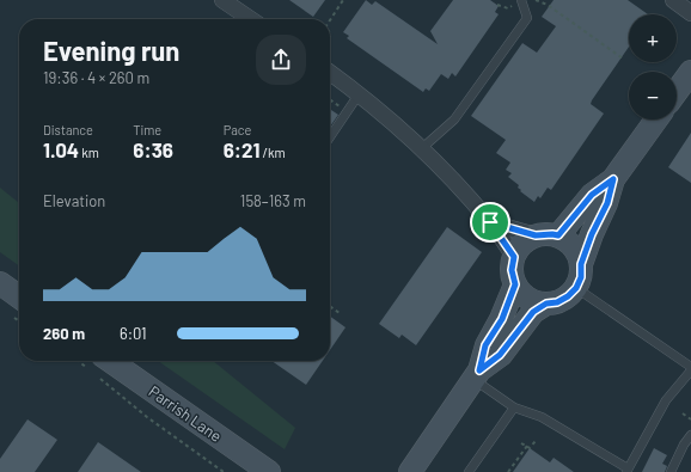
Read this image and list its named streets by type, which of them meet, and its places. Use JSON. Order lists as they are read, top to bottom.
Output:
{
  "streets": {
    "street": ["Parrish Lane"]
  },
  "page": {
    "map_buttons": ["+", "−"],
    "heading": ["Evening run", "19:36 · 4 × 260 m"],
    "stats": [
      ["Distance", "1.04 km"],
      ["Time", "6:36"],
      ["Pace", "6:21 /km"]
    ],
    "chart": ["Elevation", "158–163 m"],
    "list": [
      {
        "name": "260 m",
        "note": "6:01"
      }
    ]
  }
}
